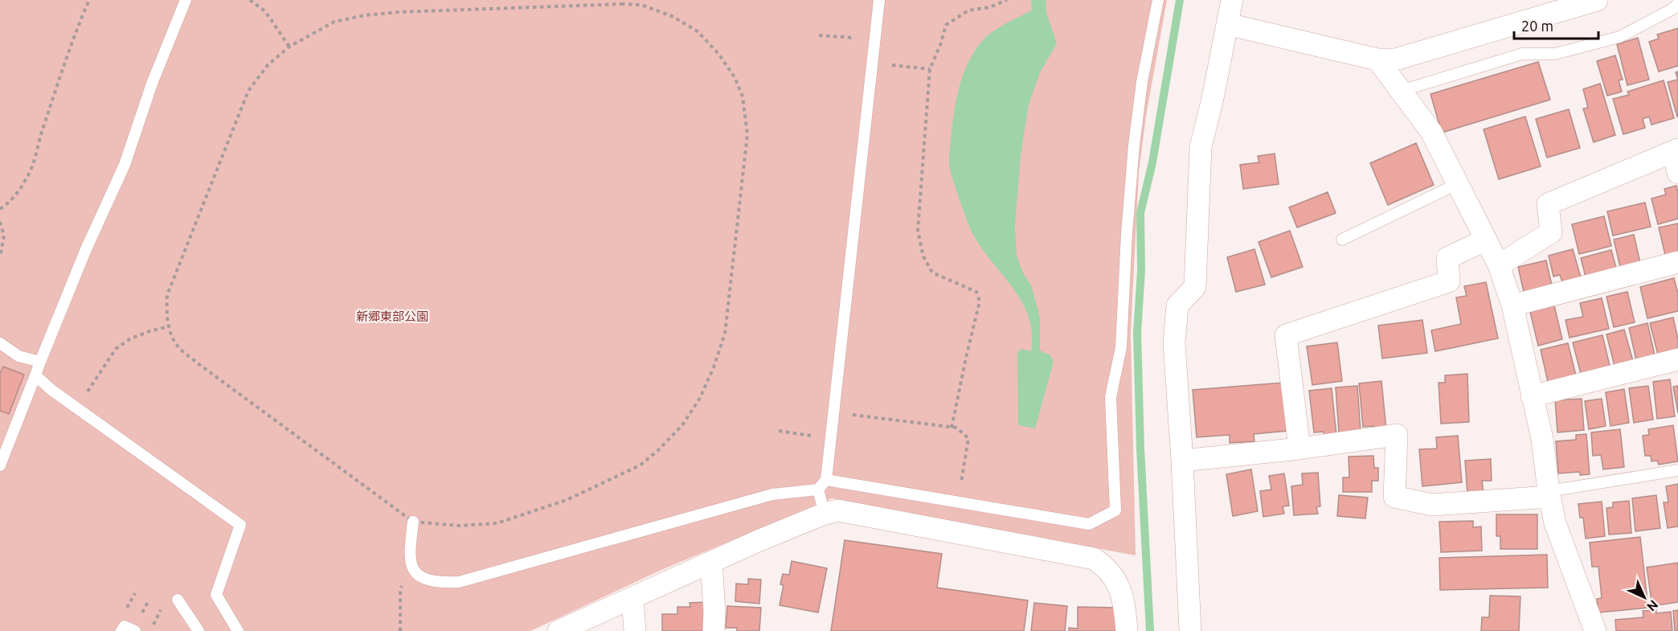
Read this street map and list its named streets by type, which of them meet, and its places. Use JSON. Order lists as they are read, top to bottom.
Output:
{
  "parks": ["新郷東部公園"],
  "scale_bar": "20 m",
  "north": "bottom right"
}
